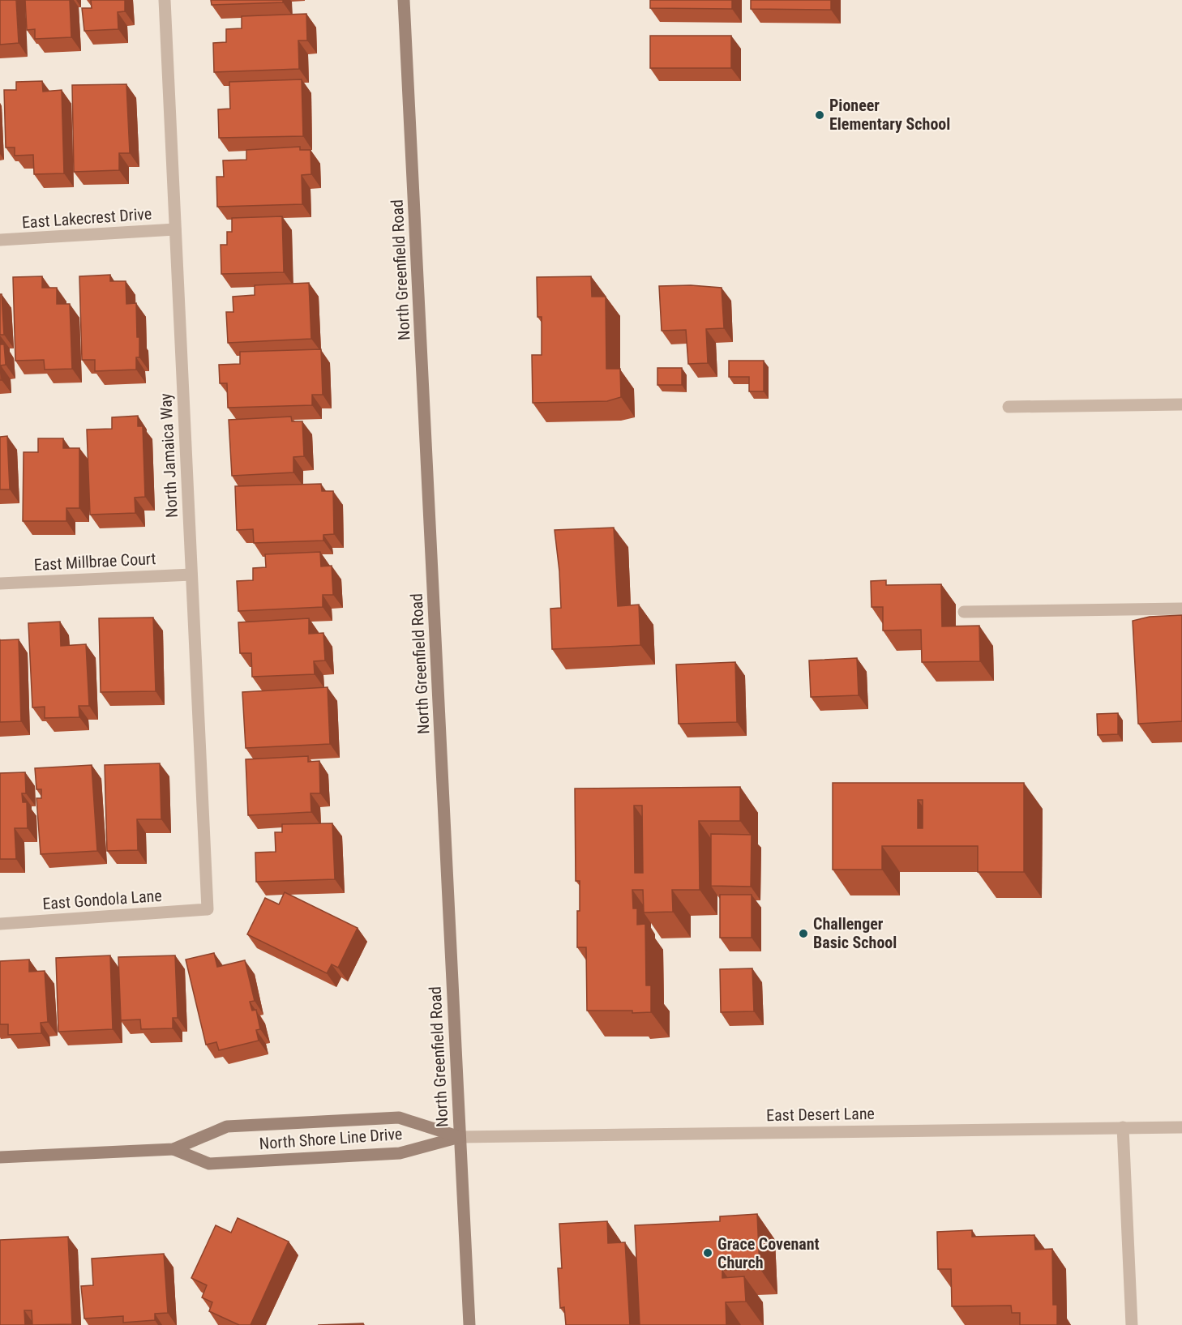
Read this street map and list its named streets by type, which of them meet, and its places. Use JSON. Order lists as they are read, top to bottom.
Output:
{
  "streets": {
    "main road": ["North Greenfield Road", "North Shore Line Drive"],
    "street": [
      "East Lakecrest Drive",
      "North Jamaica Way",
      "East Millbrae Court",
      "East Gondola Lane",
      "East Desert Lane"
    ]
  },
  "crossings": [
    ["East Lakecrest Drive", "North Jamaica Way"],
    ["North Greenfield Road", "East Desert Lane"],
    ["North Greenfield Road", "North Shore Line Drive"],
    ["North Jamaica Way", "East Millbrae Court"],
    ["North Jamaica Way", "East Gondola Lane"],
    ["East Desert Lane", "North Shore Line Drive"]
  ],
  "places": ["Pioneer Elementary School", "Challenger Basic School", "Grace Covenant Church"]
}
